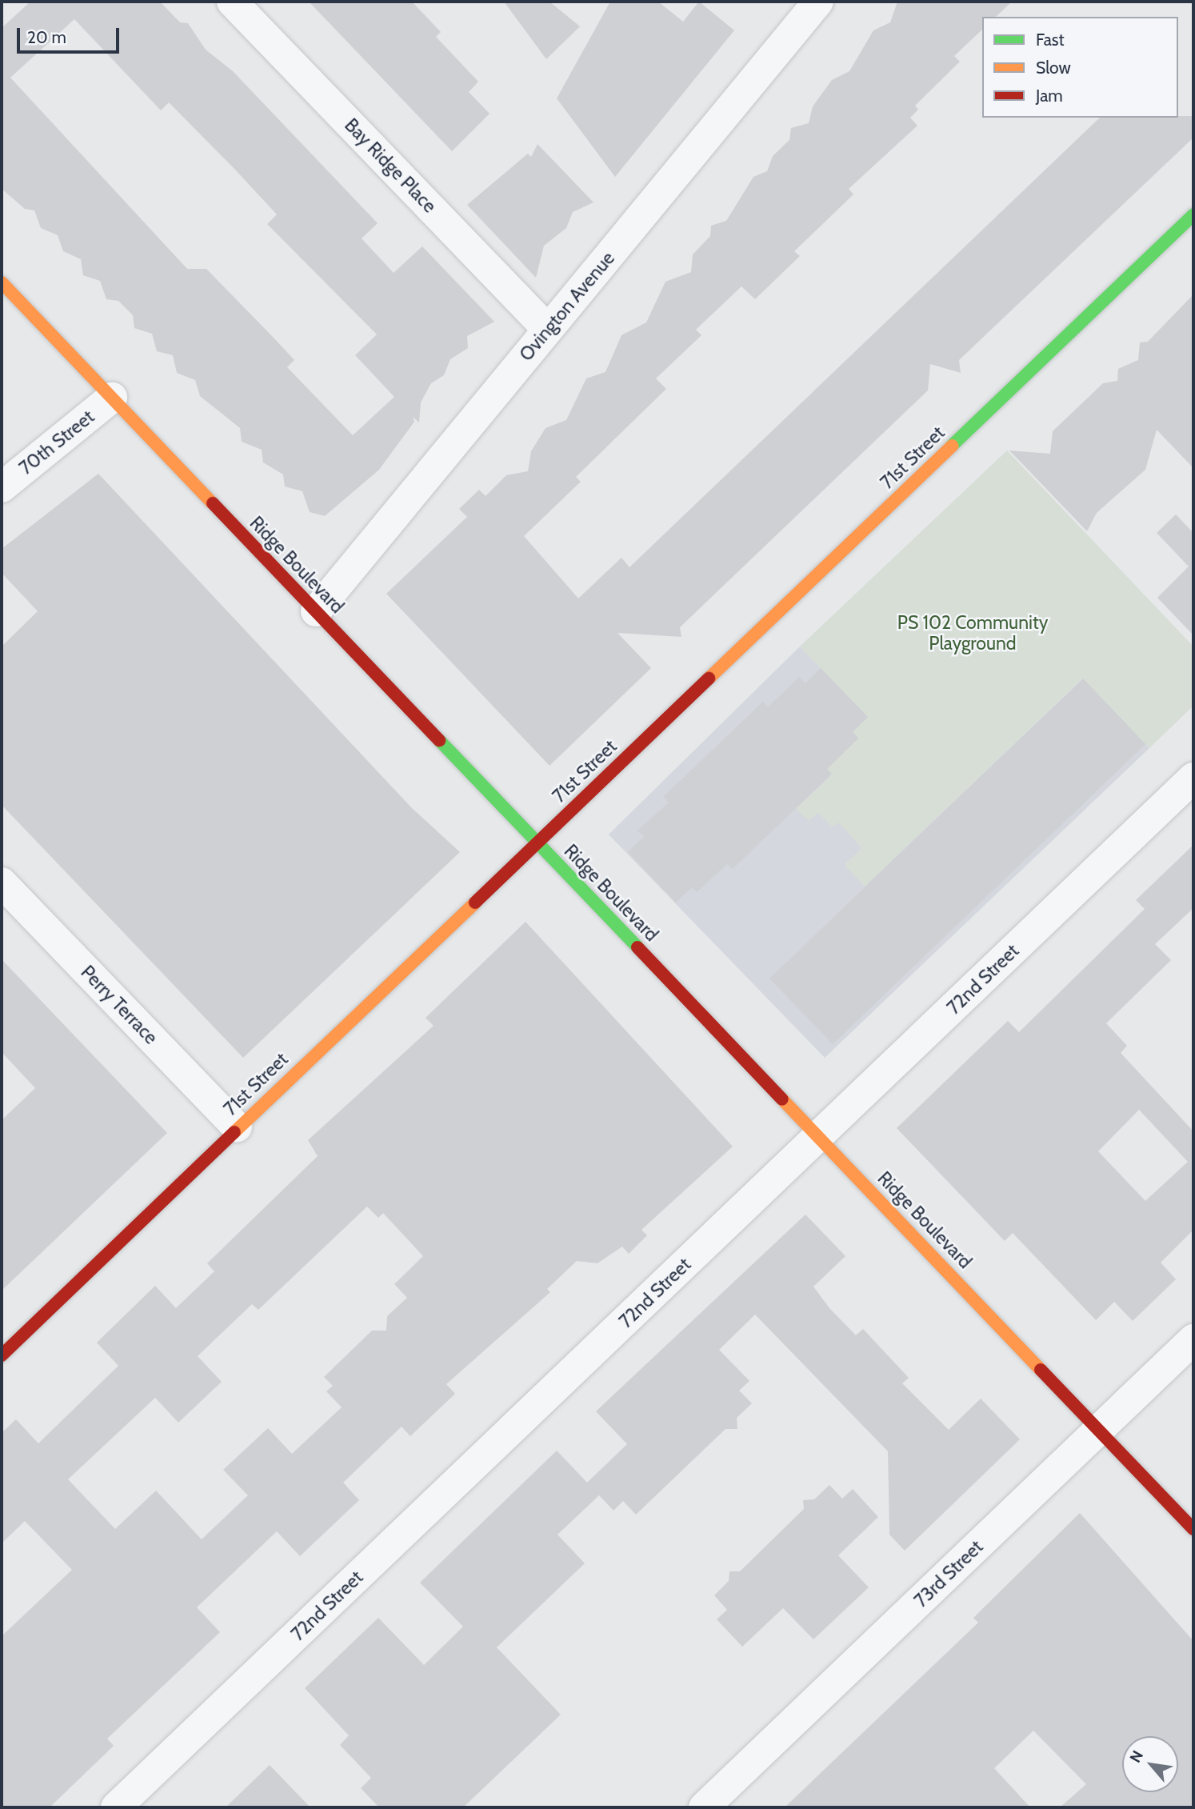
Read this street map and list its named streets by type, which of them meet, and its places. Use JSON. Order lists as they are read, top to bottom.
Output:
{
  "streets": {
    "street": [
      "Bay Ridge Place",
      "Ovington Avenue",
      "70th Street",
      "71st Street",
      "Ridge Boulevard",
      "72nd Street",
      "Perry Terrace",
      "73rd Street"
    ]
  },
  "crossings": [
    ["Bay Ridge Place", "Ovington Avenue"],
    ["Ovington Avenue", "Ridge Boulevard"],
    ["70th Street", "Ridge Boulevard"],
    ["71st Street", "Ridge Boulevard"],
    ["71st Street", "Perry Terrace"],
    ["Ridge Boulevard", "72nd Street"],
    ["Ridge Boulevard", "73rd Street"]
  ],
  "parks": ["PS 102 Community Playground"],
  "legend": ["Fast", "Slow", "Jam"],
  "scale_bar": "20 m",
  "north": "top left"
}
